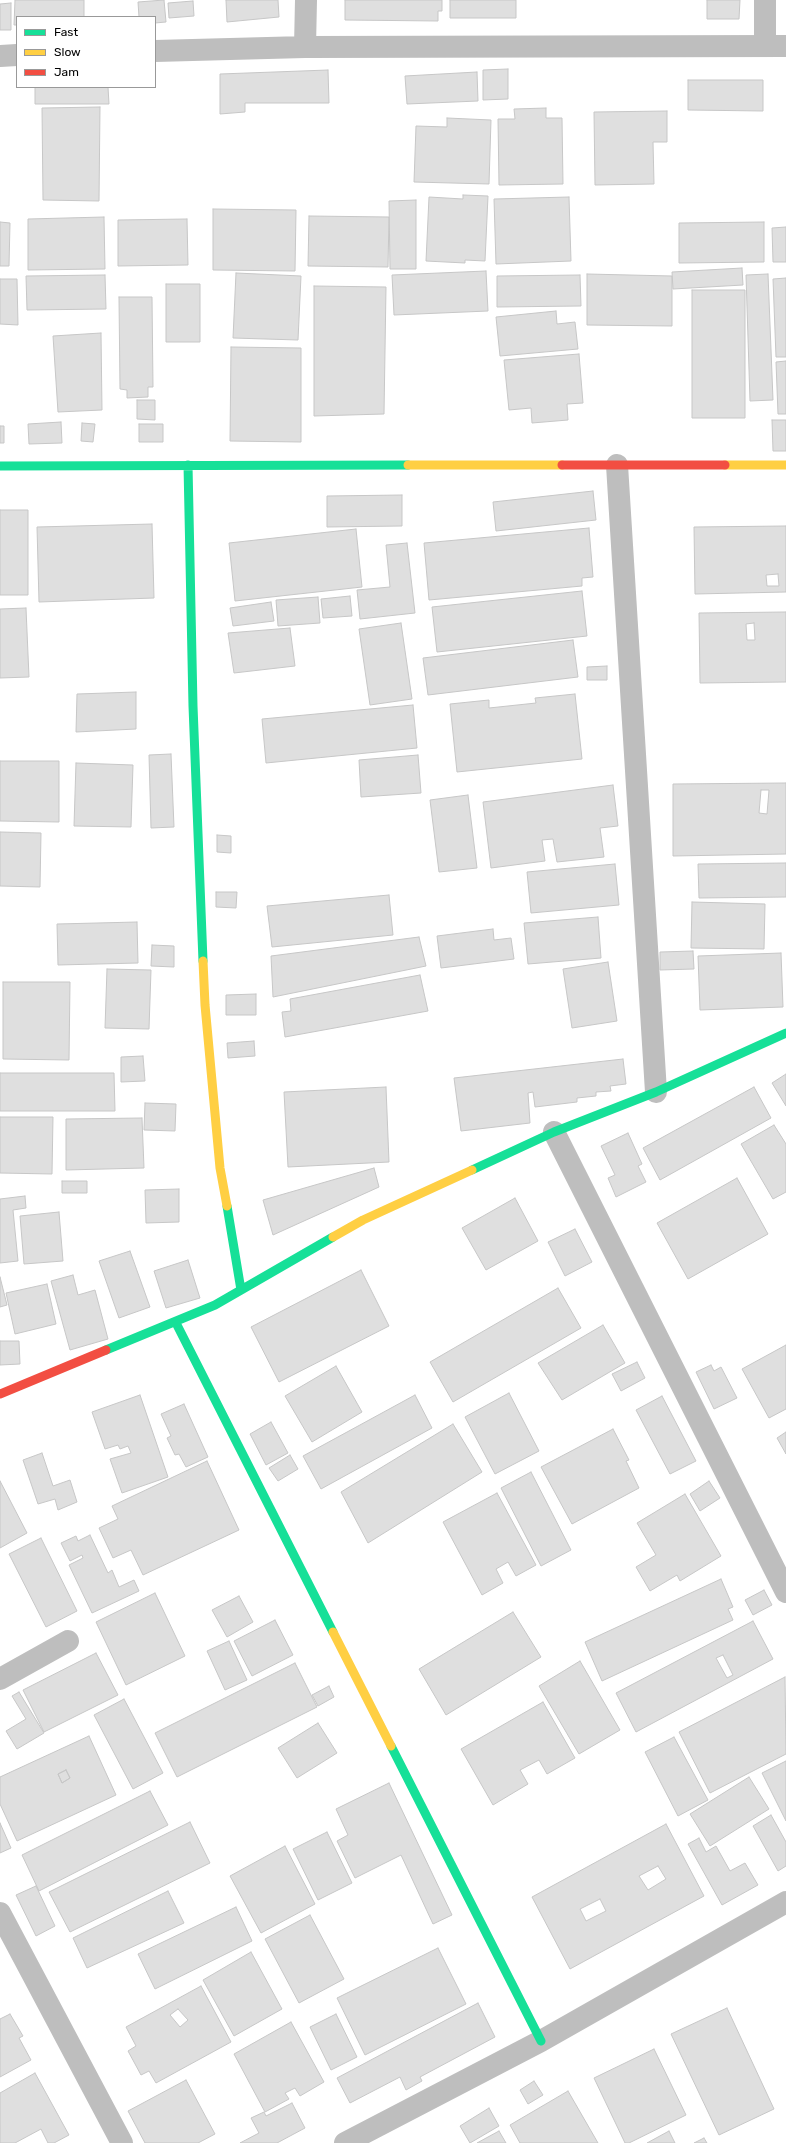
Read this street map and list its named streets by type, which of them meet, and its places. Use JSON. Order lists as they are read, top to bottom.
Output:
{
  "legend": ["Fast", "Slow", "Jam"]
}
